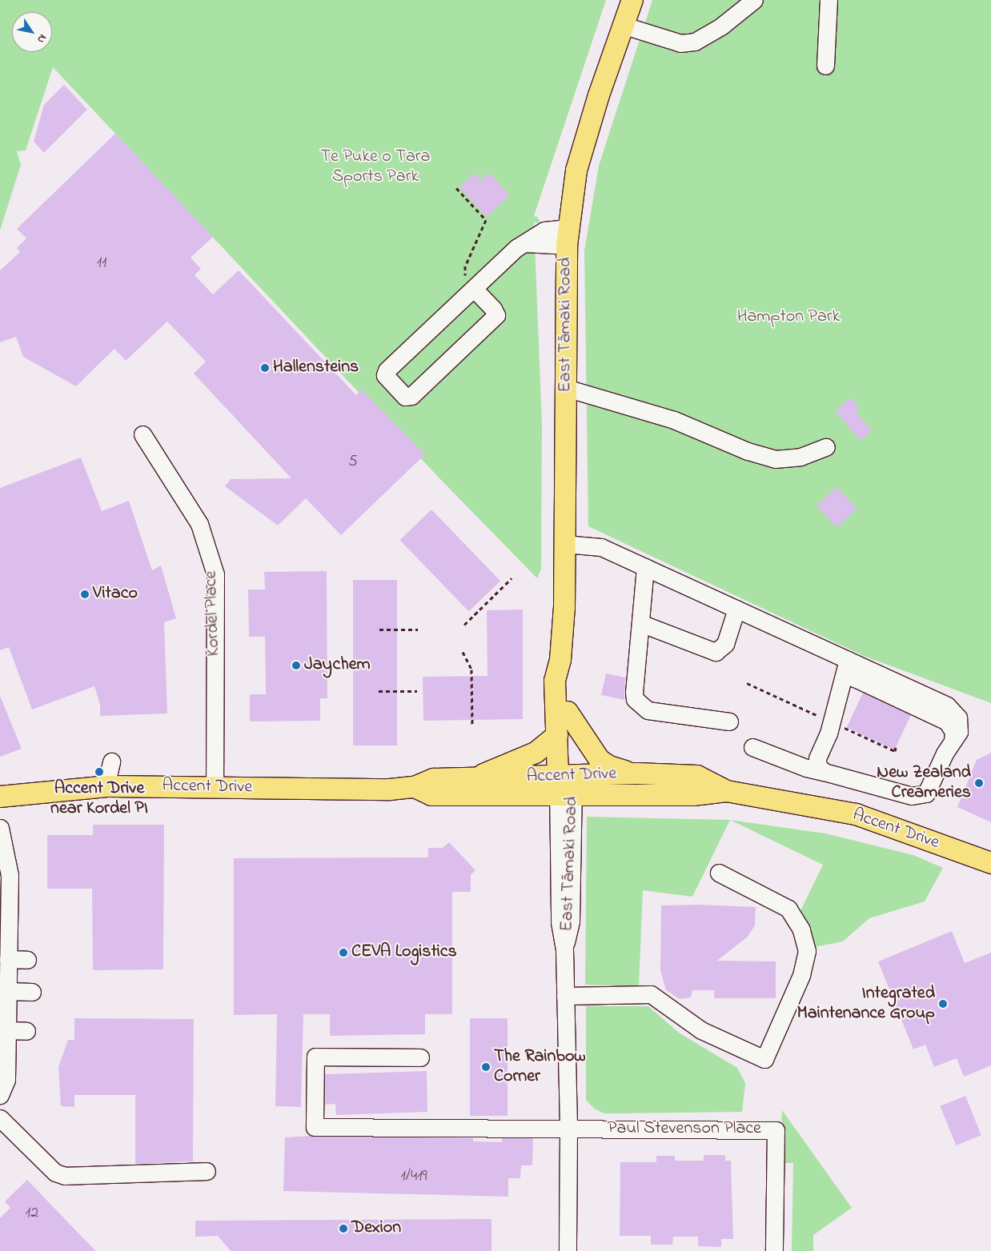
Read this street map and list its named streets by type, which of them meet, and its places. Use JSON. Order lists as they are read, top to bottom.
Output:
{
  "streets": {
    "main road": ["East Tāmaki Road", "Accent Drive"],
    "street": ["Kordel Place", "Paul Stevenson Place"]
  },
  "crossings": [
    ["East Tāmaki Road", "Accent Drive"],
    ["East Tāmaki Road", "Paul Stevenson Place"],
    ["Kordel Place", "Accent Drive"]
  ],
  "parks": ["Te Puke o Tara Sports Park", "Hampton Park"],
  "places": [
    "Hallensteins",
    "Vitaco",
    "Jaychem",
    "Accent Drive near Kordel PI",
    "New Zealand Creameries",
    "CEVA Logistics",
    "Integrated Maintenance Group",
    "The Rainbow Corner",
    "Dexion"
  ],
  "house_numbers": [
    "11",
    "5",
    "1/419",
    "12"
  ],
  "north": "bottom right"
}
